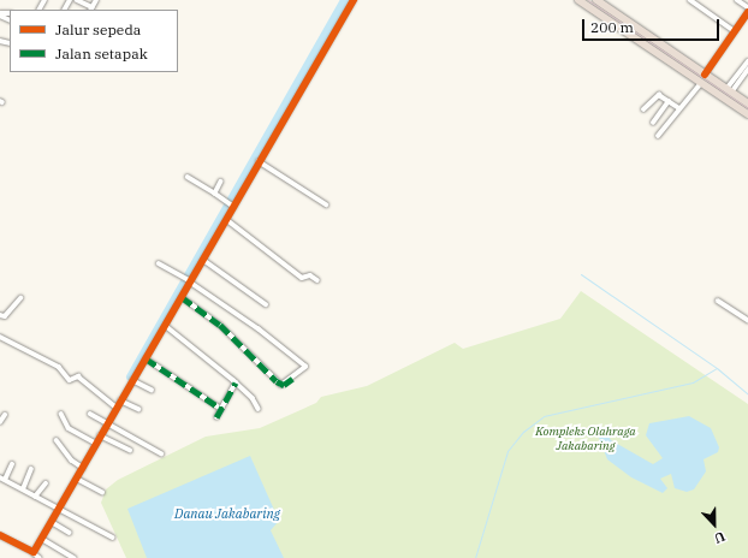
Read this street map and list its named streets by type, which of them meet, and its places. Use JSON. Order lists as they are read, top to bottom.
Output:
{
  "water": ["Danau Jakabaring"],
  "parks": ["Kompleks Olahraga Jakabaring"],
  "legend": ["Jalur sepeda", "Jalan setapak"],
  "scale_bar": "200 m",
  "north": "bottom"
}
